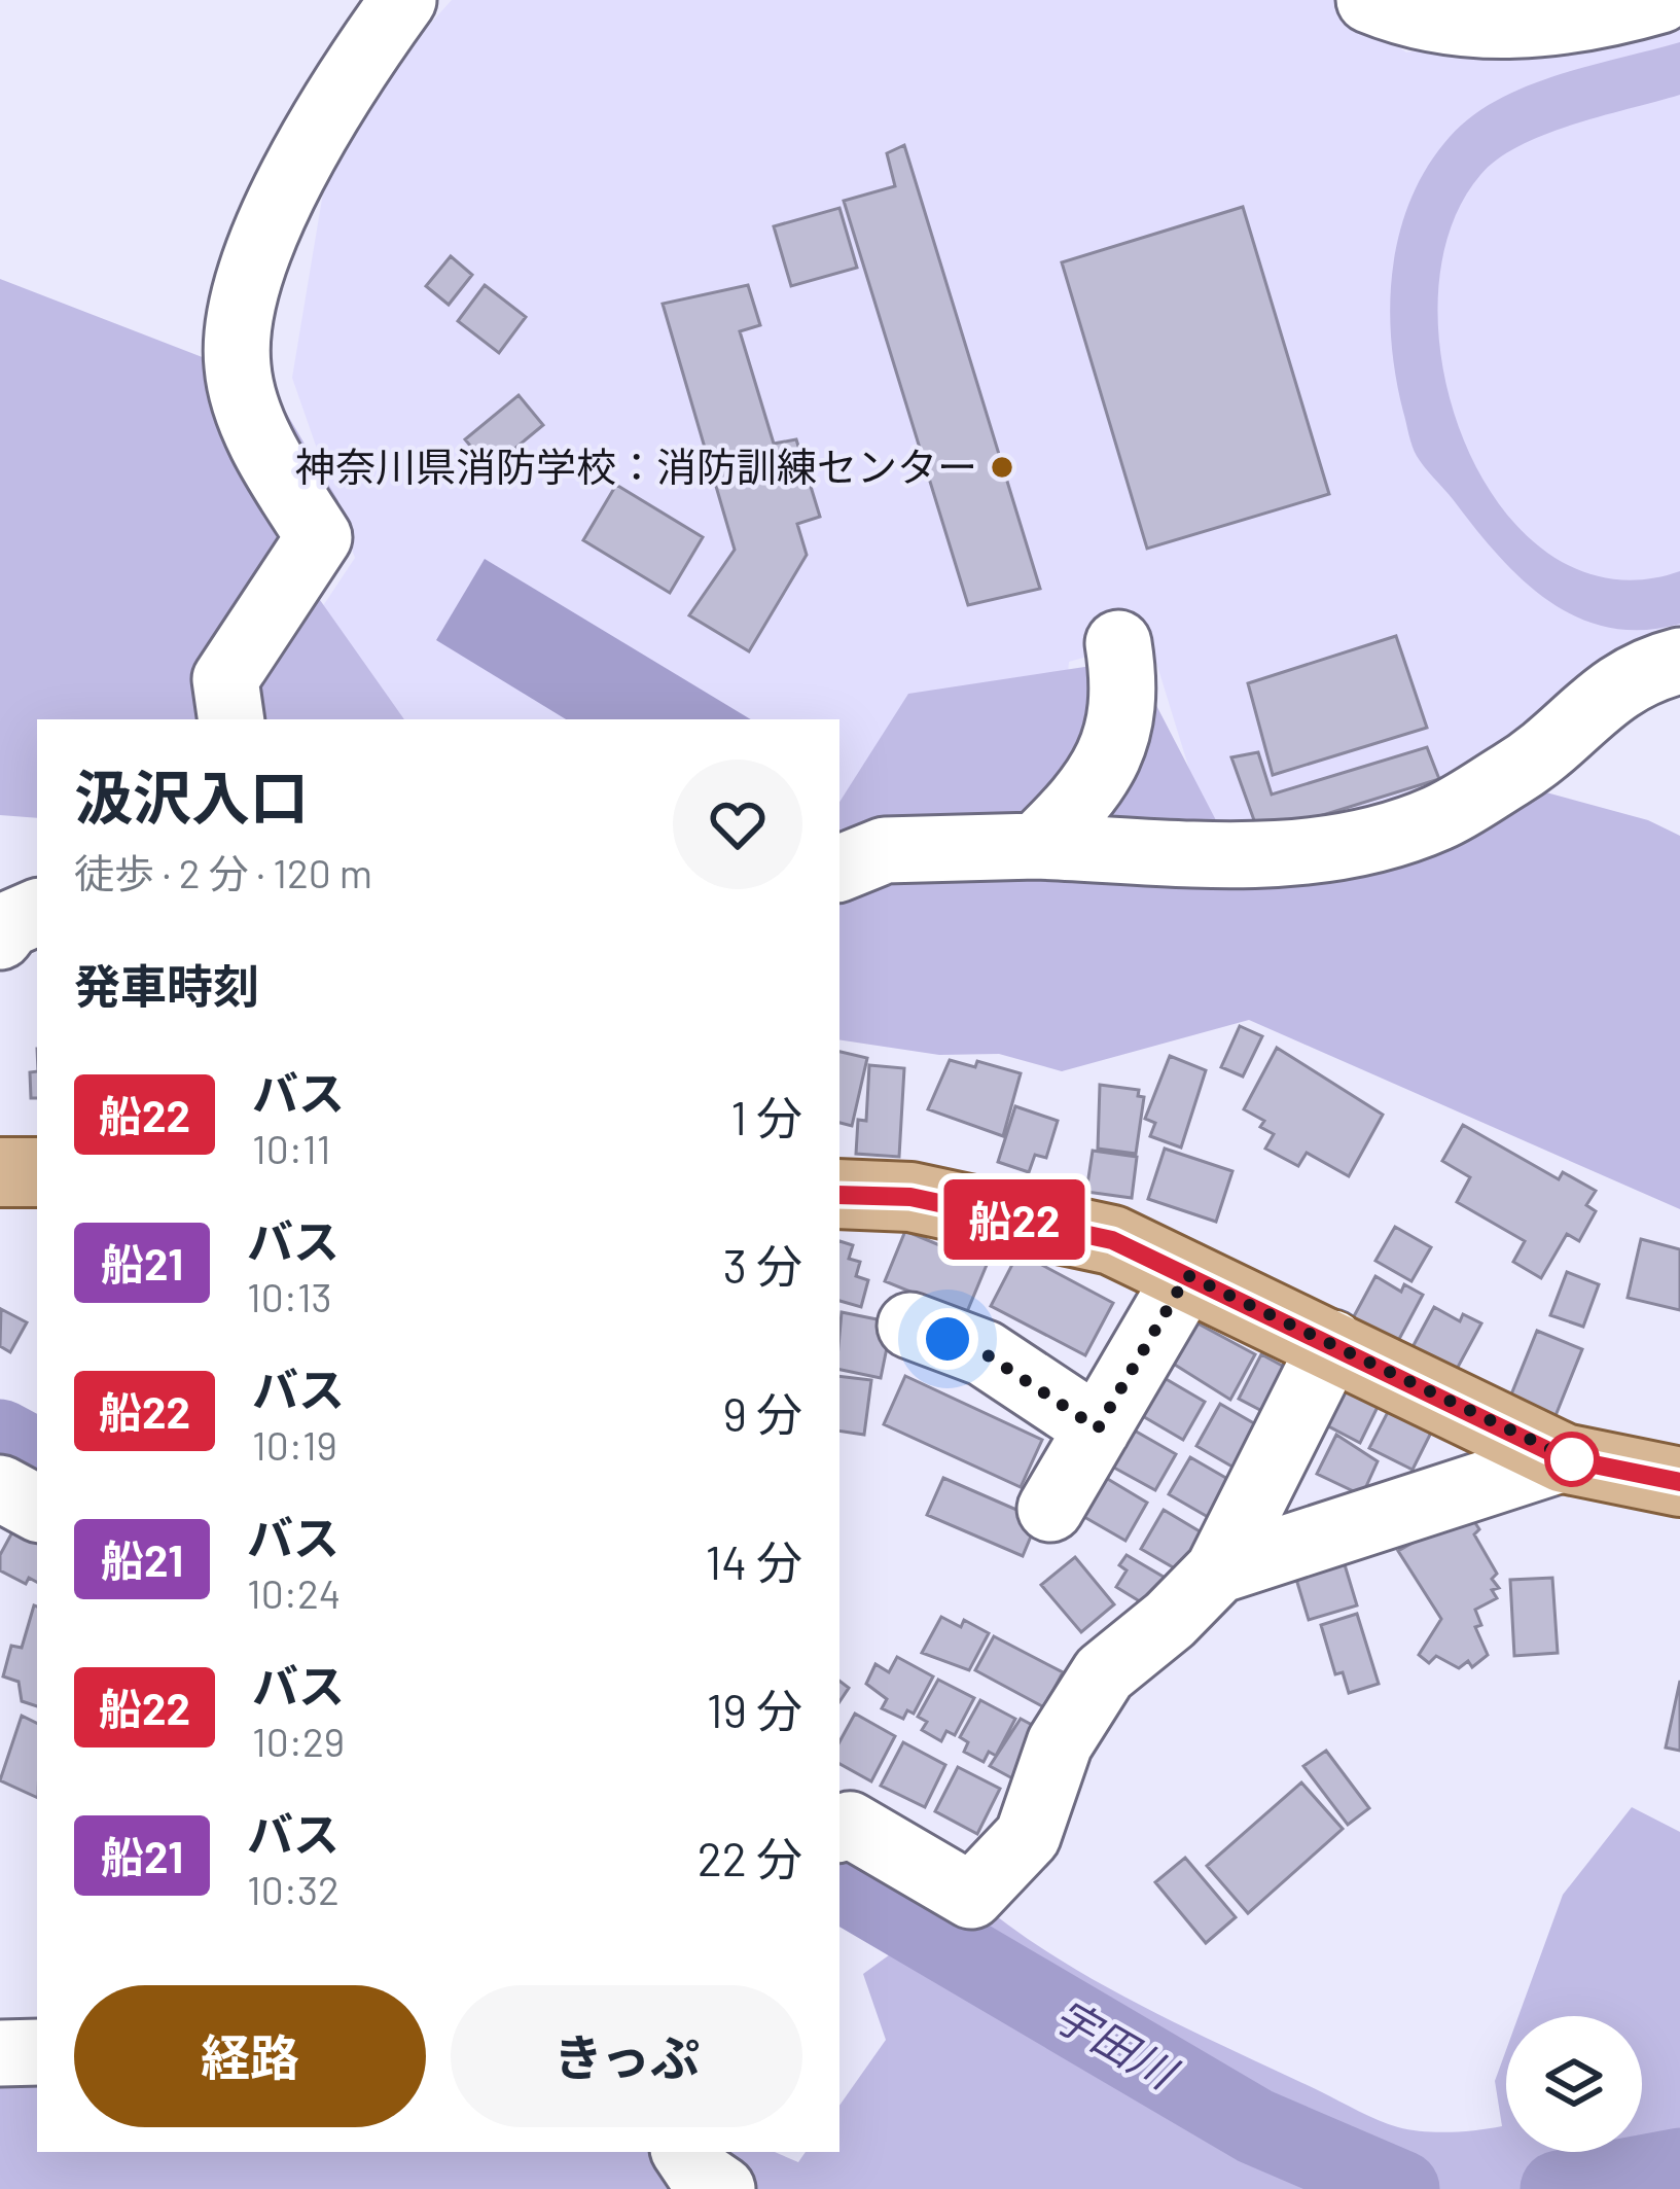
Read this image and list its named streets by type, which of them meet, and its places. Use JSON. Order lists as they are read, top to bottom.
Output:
{
  "water": ["宇田川"],
  "places": ["神奈川県消防学校：消防訓練センター"],
  "lines": ["bus line 船22"],
  "page": {
    "on_map": "船22",
    "heading": [
      ["汲沢入口", "徒歩 · 2 分 · 120 m"],
      "発車時刻"
    ],
    "list": [
      {
        "mark": "船22",
        "name": "バス",
        "note": "10:11",
        "value": "1 分"
      },
      {
        "mark": "船21",
        "name": "バス",
        "note": "10:13",
        "value": "3 分"
      },
      {
        "mark": "船22",
        "name": "バス",
        "note": "10:19",
        "value": "9 分"
      },
      {
        "mark": "船21",
        "name": "バス",
        "note": "10:24",
        "value": "14 分"
      },
      {
        "mark": "船22",
        "name": "バス",
        "note": "10:29",
        "value": "19 分"
      },
      {
        "mark": "船21",
        "name": "バス",
        "note": "10:32",
        "value": "22 分"
      }
    ],
    "buttons": ["経路", "きっぷ"]
  }
}
